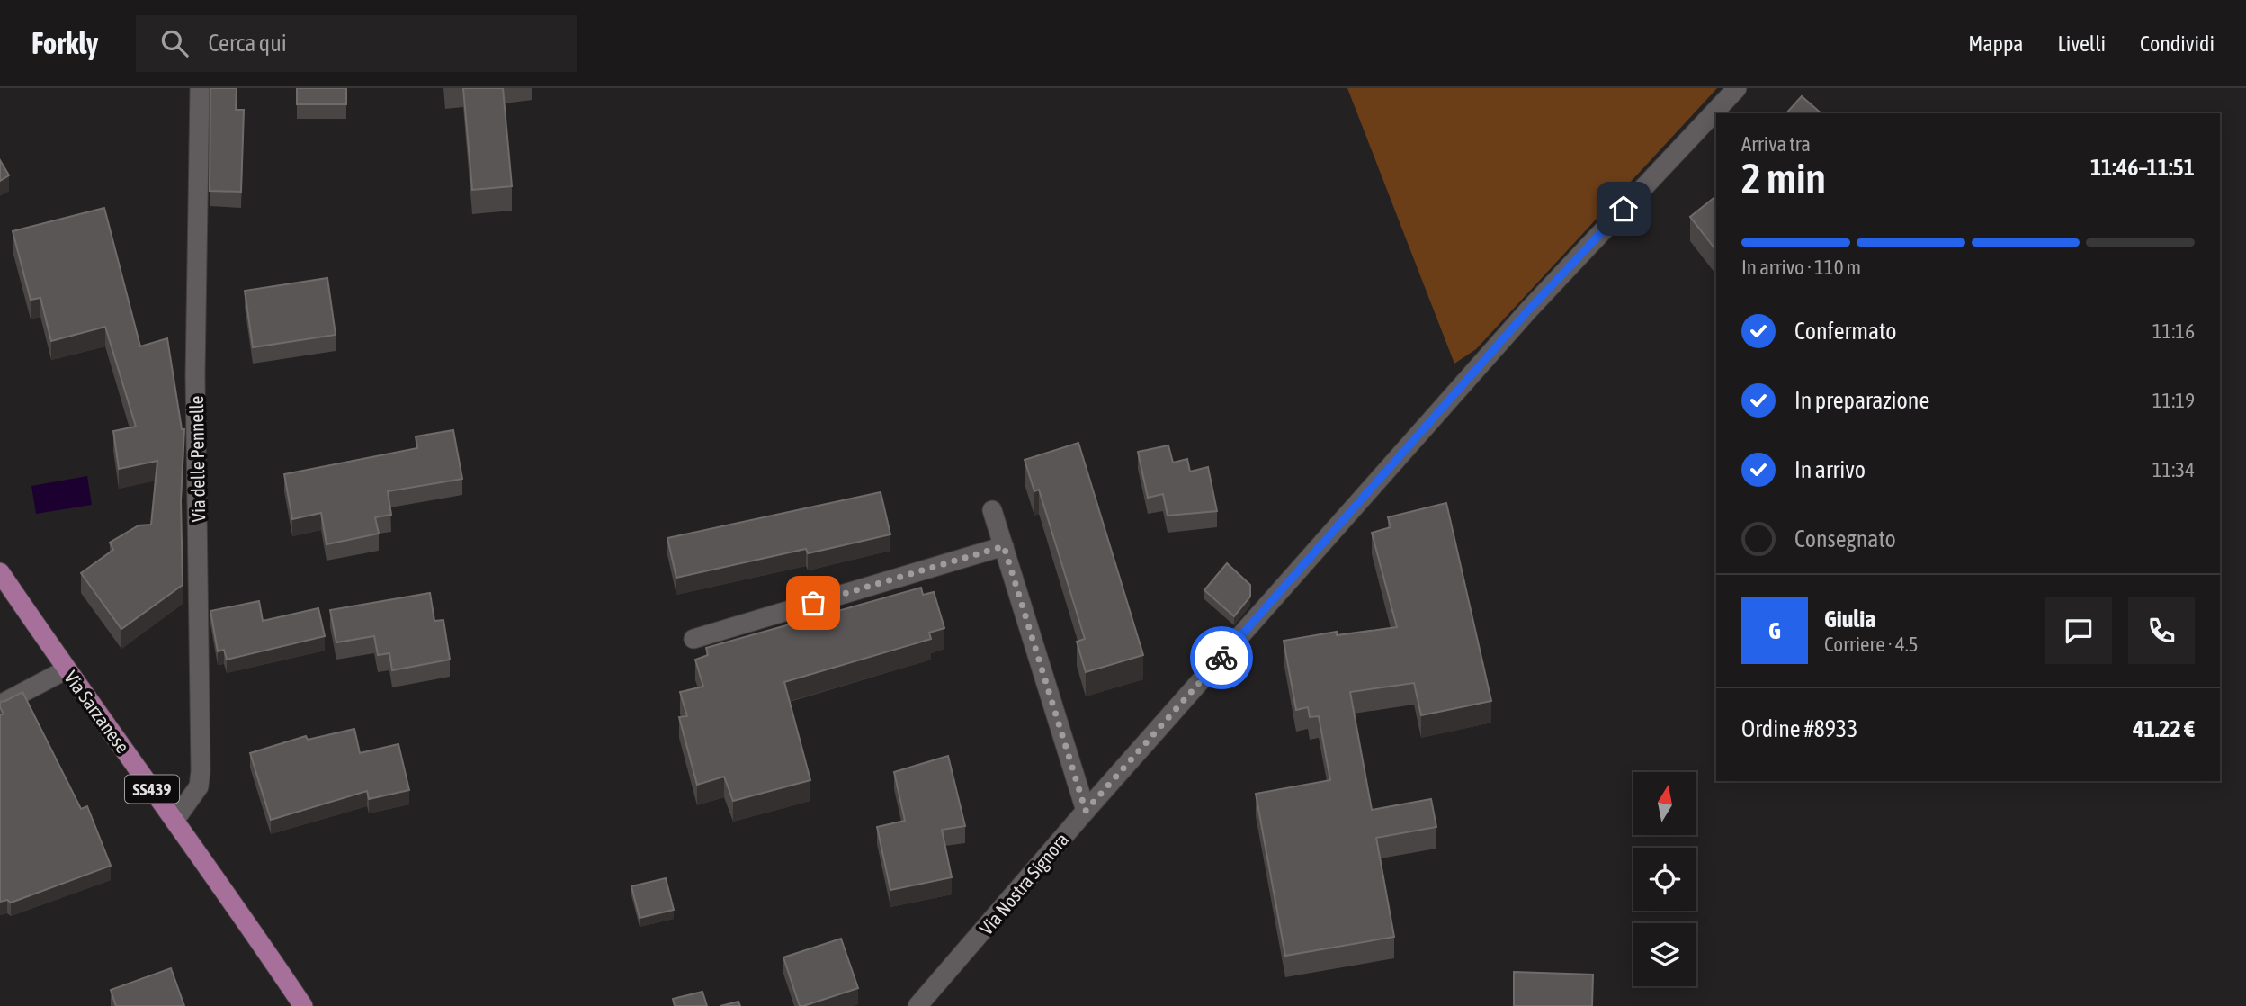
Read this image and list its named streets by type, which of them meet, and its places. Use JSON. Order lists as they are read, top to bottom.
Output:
{
  "streets": {
    "main road": ["Via Sarzanese", "SS439"],
    "street": ["Via delle Pennelle", "Via Nostra Signora"]
  },
  "crossings": [
    ["Via delle Pennelle", "Via Sarzanese"]
  ],
  "north": "top",
  "page": {
    "header": "Forkly",
    "search": "Cerca qui",
    "nav": ["Mappa", "Livelli", "Condividi"],
    "heading": ["2 min", "Arriva tra", "11:46–11:51"],
    "panel": [
      "Giulia",
      "Corriere · 4.5",
      "Ordine #8933",
      "41.22 €"
    ],
    "bar": "In arrivo · 110 m",
    "list": [
      ["Confermato", "11:16"],
      ["In preparazione", "11:19"],
      ["In arrivo", "11:34"],
      "Consegnato"
    ],
    "round": "G"
  }
}
